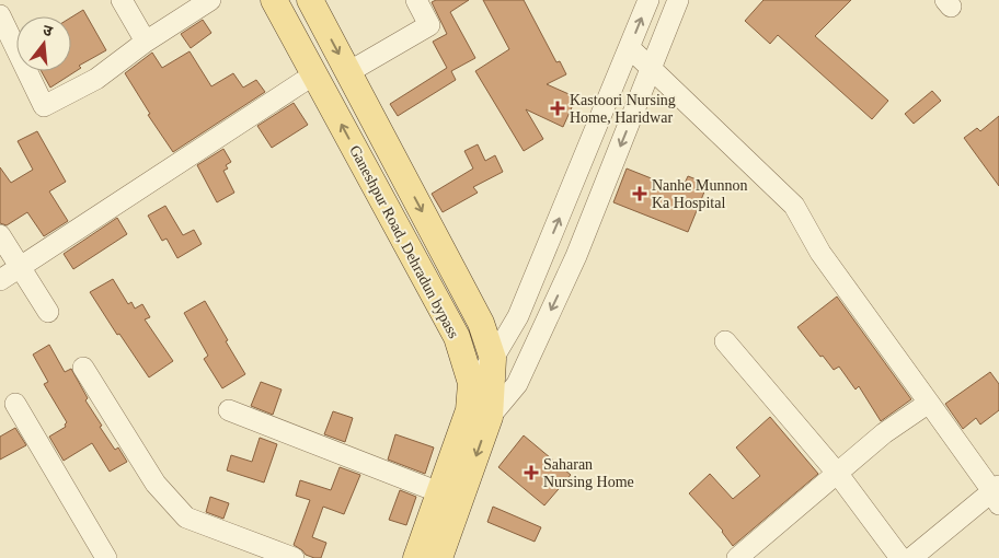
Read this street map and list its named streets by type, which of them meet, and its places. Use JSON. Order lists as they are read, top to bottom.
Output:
{
  "streets": {
    "main road": ["Ganeshpur Road, Dehradun bypass"]
  },
  "places": {
    "health": ["Kastoori Nursing Home, Haridwar", "Nanhe Munnon Ka Hospital", "Saharan Nursing Home"]
  },
  "north": "top"
}
